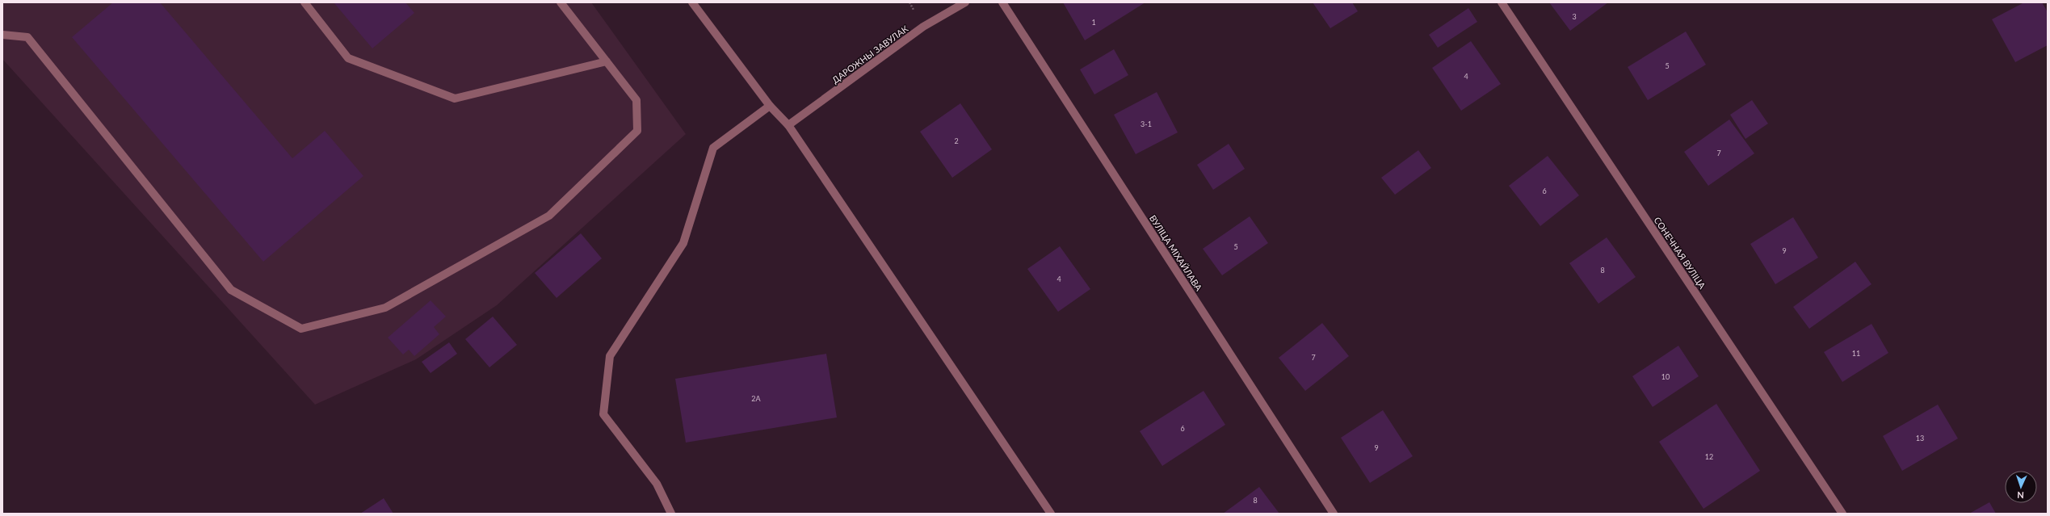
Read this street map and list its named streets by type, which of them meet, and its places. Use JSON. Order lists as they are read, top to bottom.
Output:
{
  "streets": {
    "street": ["ДАРОЖНЫ ЗАВУЛАК", "ВУЛІЦА МІХАЙЛАВА", "СОНЕЧНАЯ ВУЛІЦА"]
  },
  "house_numbers": [
    "3",
    "1",
    "5",
    "4",
    "3-1",
    "2",
    "7",
    "6",
    "5",
    "9",
    "8",
    "4",
    "11",
    "7",
    "10",
    "2А",
    "6",
    "13",
    "9",
    "12",
    "8"
  ],
  "north": "bottom"
}
